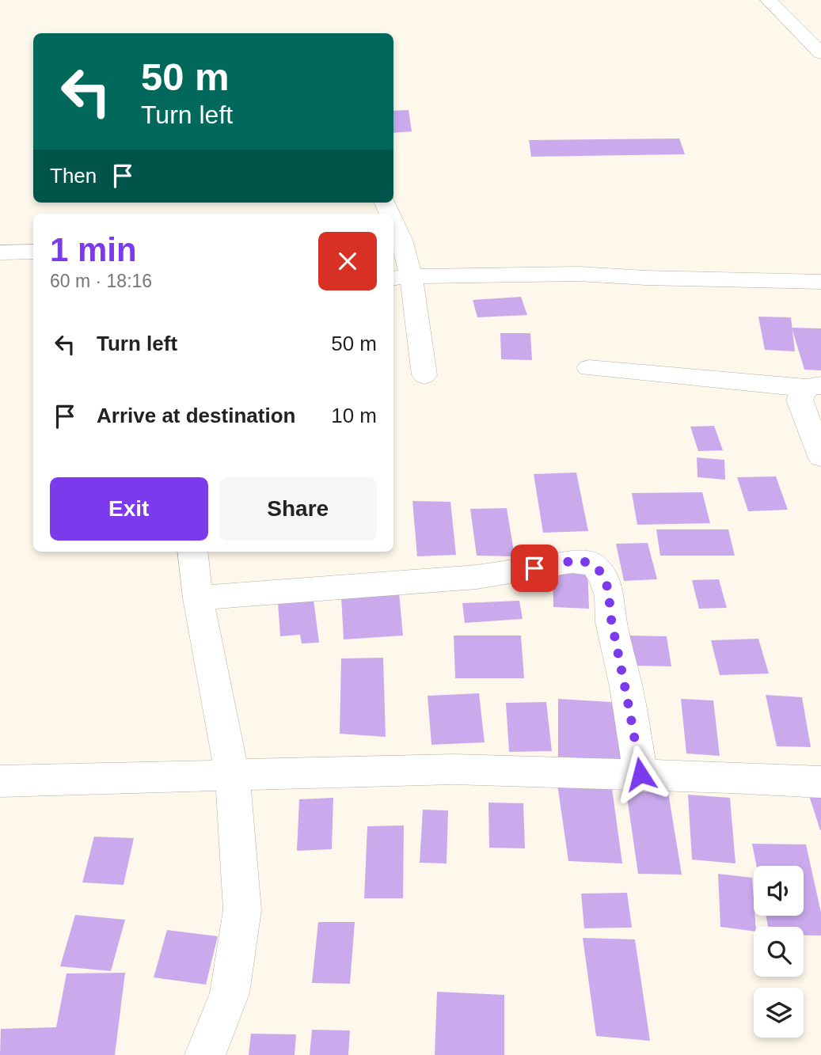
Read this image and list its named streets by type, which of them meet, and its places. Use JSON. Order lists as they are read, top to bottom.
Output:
{
  "page": {
    "turn": ["50 m", "Turn left"],
    "then": "Then",
    "heading": ["1 min", "60 m · 18:16"],
    "list": [
      {
        "name": "Turn left",
        "value": "50 m"
      },
      {
        "name": "Arrive at destination",
        "value": "10 m"
      }
    ],
    "buttons": ["Exit", "Share"]
  }
}
